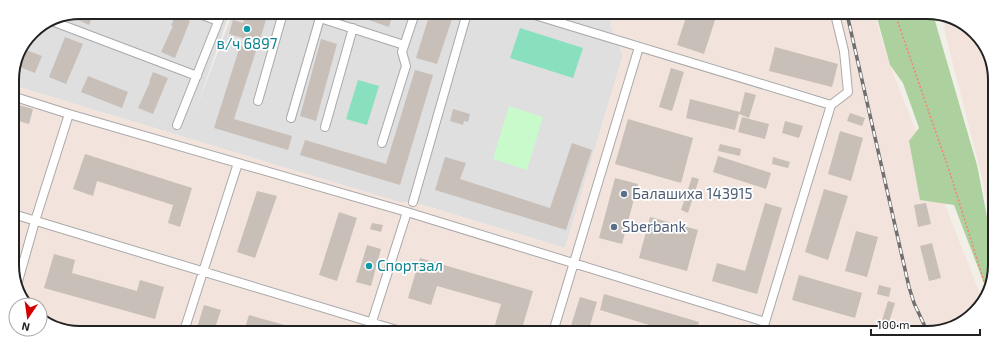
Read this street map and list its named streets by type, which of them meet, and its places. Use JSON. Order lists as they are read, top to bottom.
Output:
{
  "places": [
    "в/ч 6897",
    "Балашиха 143915",
    "Sberbank",
    "Спортзал"
  ],
  "scale_bar": "100 m",
  "north": "bottom"
}
